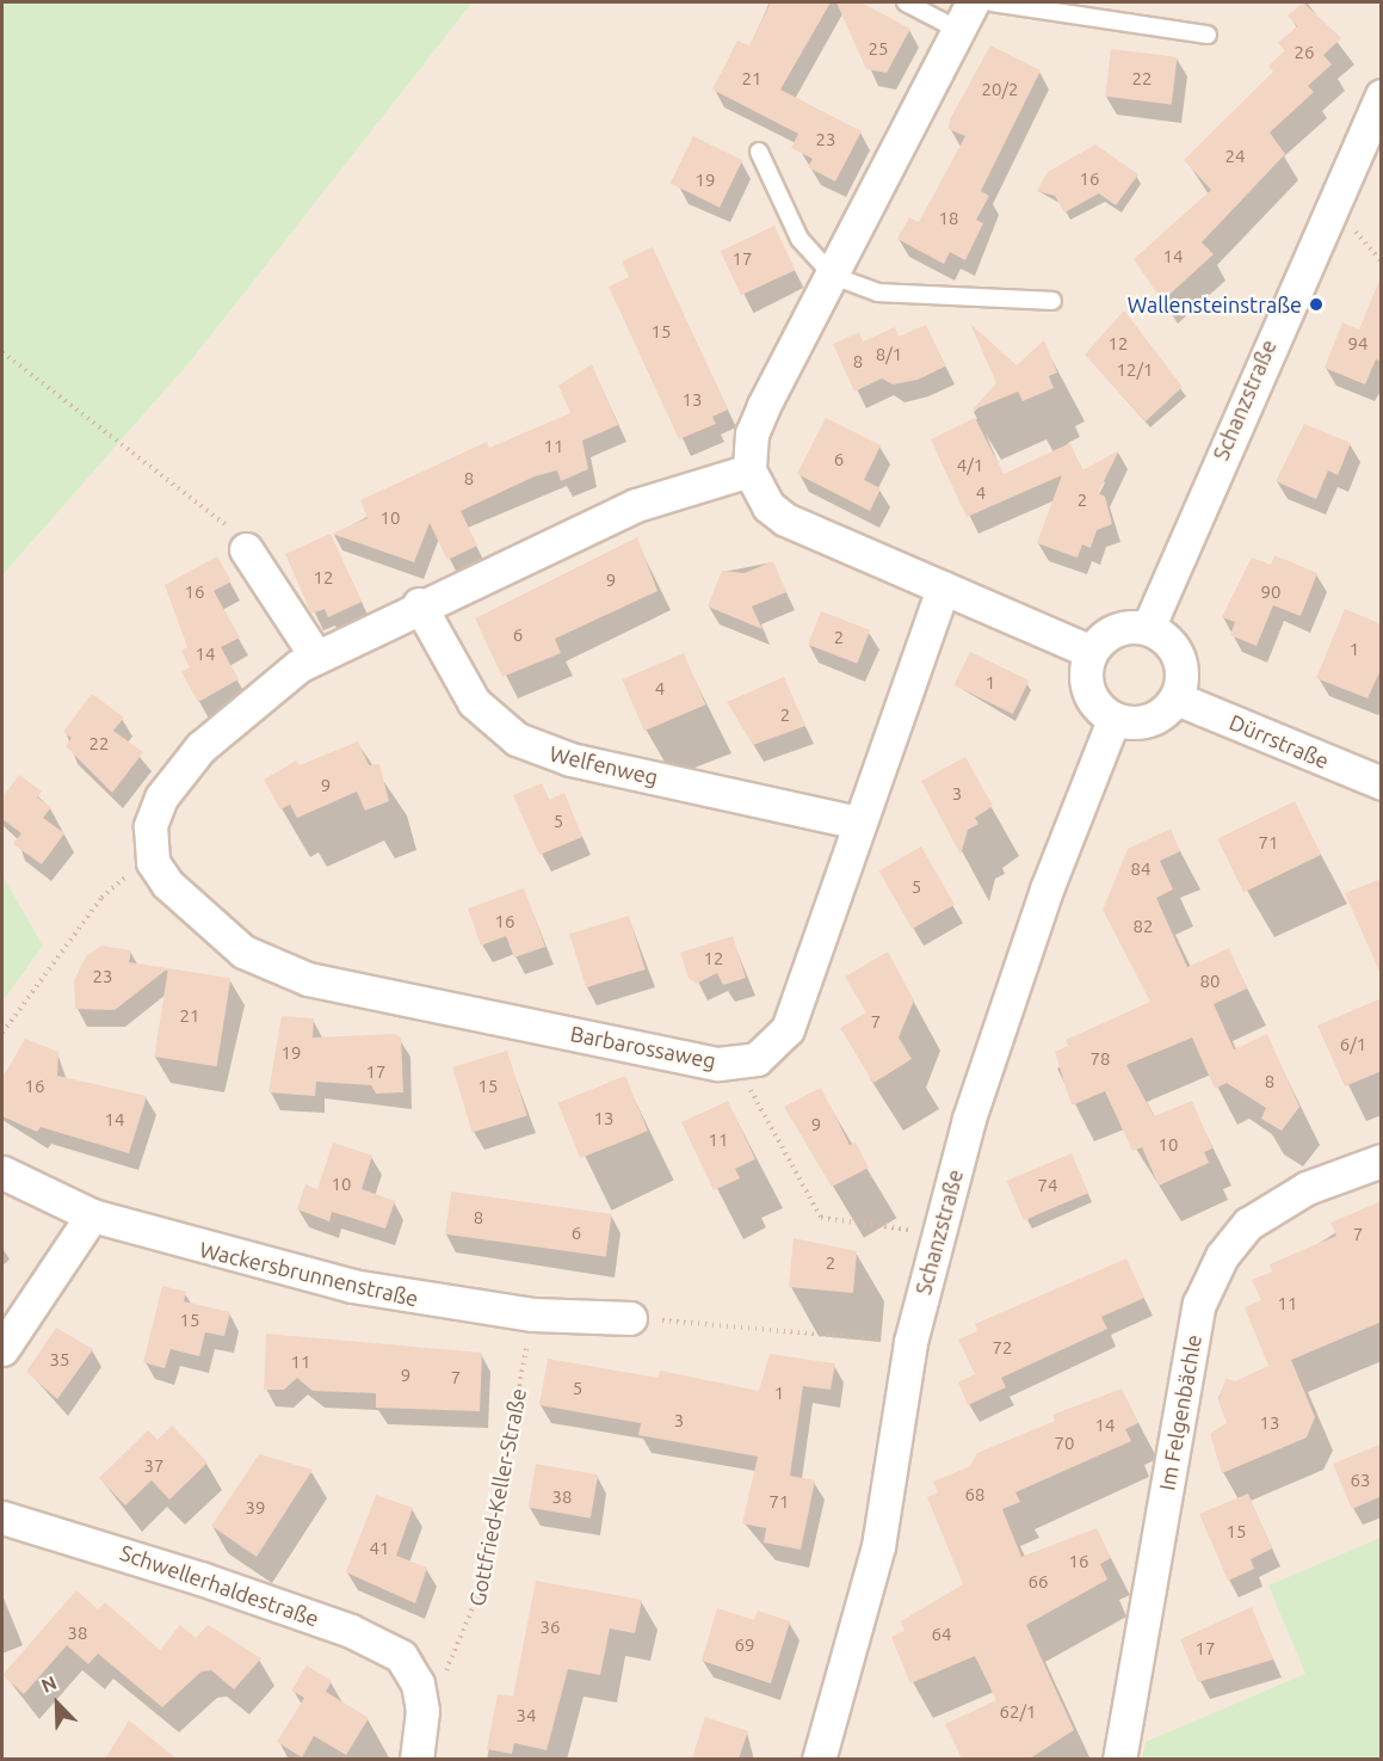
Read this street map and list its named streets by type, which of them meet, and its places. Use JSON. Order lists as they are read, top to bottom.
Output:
{
  "streets": {
    "street": [
      "Schanzstraße",
      "Dürrstraße",
      "Welfenweg",
      "Barbarossaweg",
      "Wackersbrunnenstraße",
      "Im Felgenbächle",
      "Schwellerhaldestraße"
    ],
    "path": ["Gottfried-Keller-Straße"]
  },
  "crossings": [
    ["Schanzstraße", "Dürrstraße"],
    ["Welfenweg", "Barbarossaweg"],
    ["Wackersbrunnenstraße", "Gottfried-Keller-Straße"],
    ["Gottfried-Keller-Straße", "Schwellerhaldestraße"]
  ],
  "places": ["Wallensteinstraße"],
  "house_numbers": [
    "25",
    "26",
    "21",
    "22",
    "20/2",
    "23",
    "24",
    "16",
    "19",
    "18",
    "14",
    "17",
    "15",
    "12",
    "94",
    "8/1",
    "8",
    "12/1",
    "13",
    "11",
    "6",
    "4/1",
    "8",
    "4",
    "2",
    "10",
    "12",
    "9",
    "16",
    "90",
    "6",
    "2",
    "1",
    "14",
    "1",
    "4",
    "2",
    "22",
    "9",
    "3",
    "5",
    "71",
    "84",
    "5",
    "16",
    "82",
    "12",
    "23",
    "80",
    "21",
    "7",
    "6/1",
    "19",
    "78",
    "17",
    "8",
    "16",
    "15",
    "13",
    "14",
    "9",
    "11",
    "10",
    "10",
    "74",
    "8",
    "6",
    "7",
    "2",
    "11",
    "15",
    "72",
    "35",
    "11",
    "9",
    "7",
    "5",
    "1",
    "3",
    "13",
    "14",
    "70",
    "37",
    "63",
    "68",
    "38",
    "71",
    "39",
    "15",
    "41",
    "16",
    "66",
    "36",
    "38",
    "64",
    "69",
    "17",
    "62/1",
    "34"
  ],
  "north": "top left"
}
